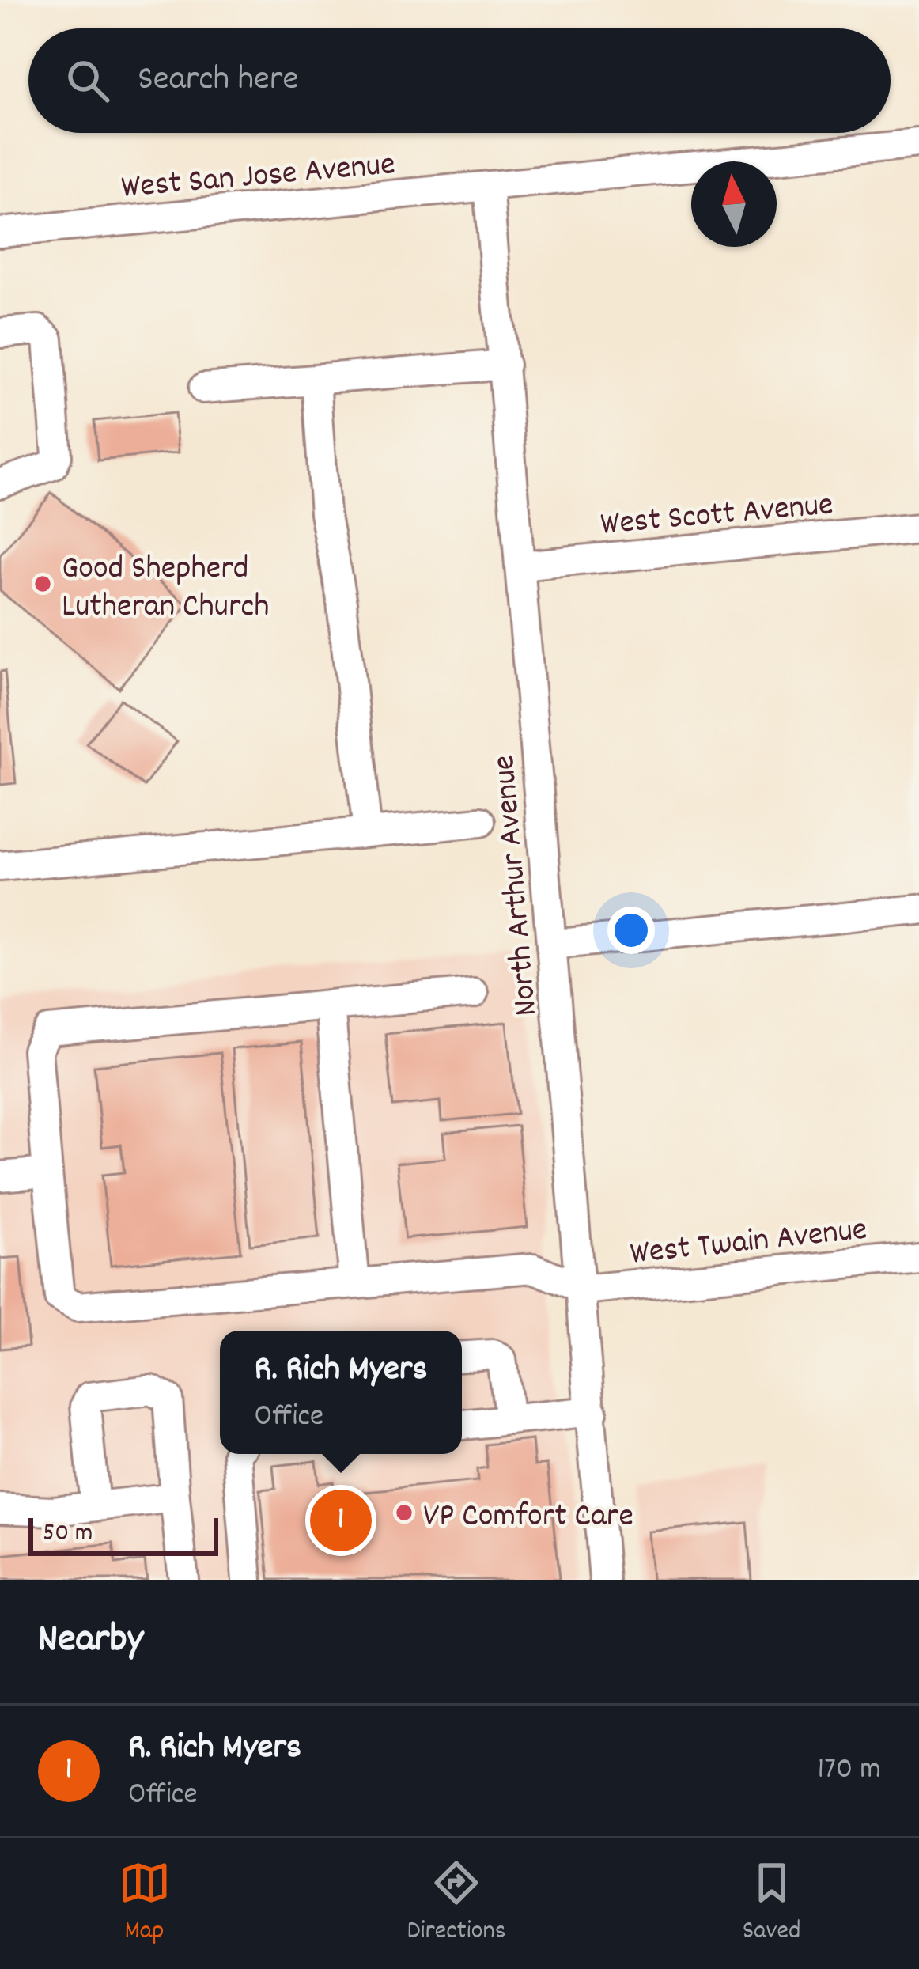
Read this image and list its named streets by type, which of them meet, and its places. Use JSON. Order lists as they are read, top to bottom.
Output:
{
  "streets": {
    "street": [
      "West San Jose Avenue",
      "West Scott Avenue",
      "North Arthur Avenue",
      "West Twain Avenue"
    ]
  },
  "crossings": [
    ["West San Jose Avenue", "North Arthur Avenue"],
    ["West Scott Avenue", "North Arthur Avenue"],
    ["North Arthur Avenue", "West Twain Avenue"]
  ],
  "places": ["Good Shepherd Lutheran Church", "VP Comfort Care"],
  "scale_bar": "50 m",
  "north": "top",
  "page": {
    "search": "Search here",
    "popup": ["R. Rich Myers", "Office"],
    "pins": "1",
    "scale": "50 m",
    "heading": "Nearby",
    "list": [
      {
        "mark": "1",
        "name": "R. Rich Myers",
        "note": "Office",
        "value": "170 m"
      }
    ],
    "nav": ["Map", "Directions", "Saved"]
  }
}
